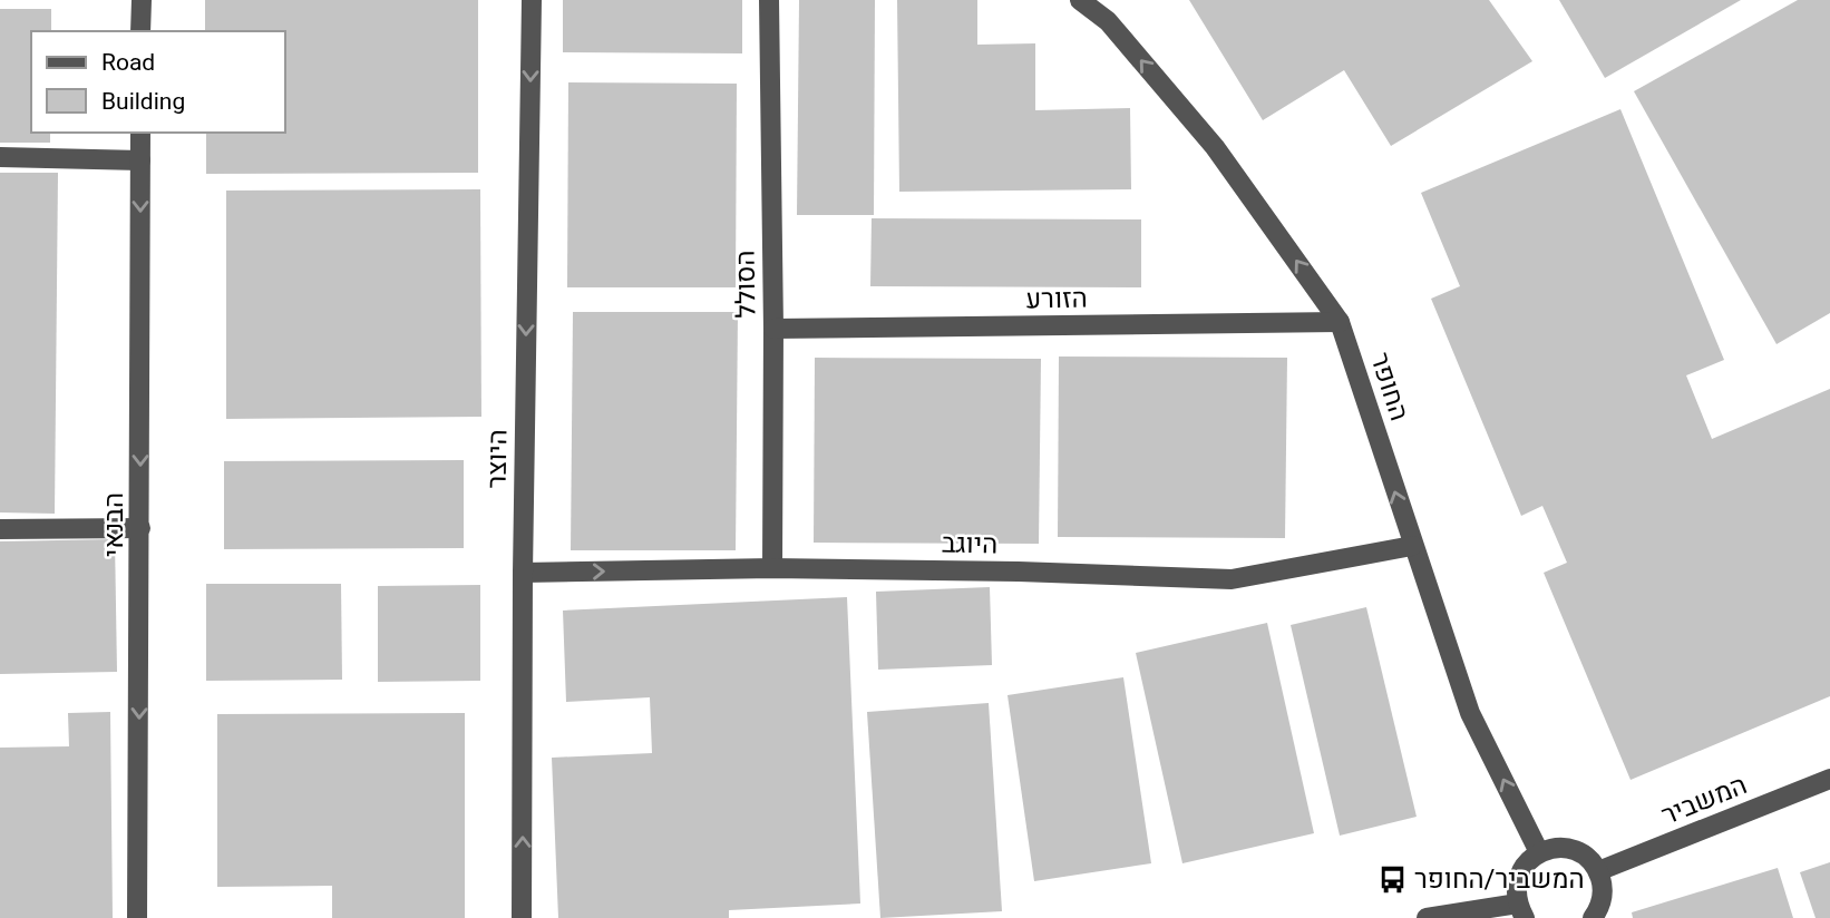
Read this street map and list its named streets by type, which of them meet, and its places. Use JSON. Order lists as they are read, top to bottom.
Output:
{
  "streets": {
    "street": [
      "הסולל",
      "הזורע",
      "החופר",
      "היוצר",
      "הבנאי",
      "היוגב",
      "המשביר"
    ]
  },
  "crossings": [
    ["הסולל", "הזורע"],
    ["הסולל", "היוגב"],
    ["הזורע", "החופר"],
    ["החופר", "היוגב"],
    ["היוצר", "היוגב"]
  ],
  "one_way": ["החופר", "הבנאי"],
  "places": {
    "bus stop": ["המשביר/החופר"]
  },
  "legend": ["Road", "Building"]
}
